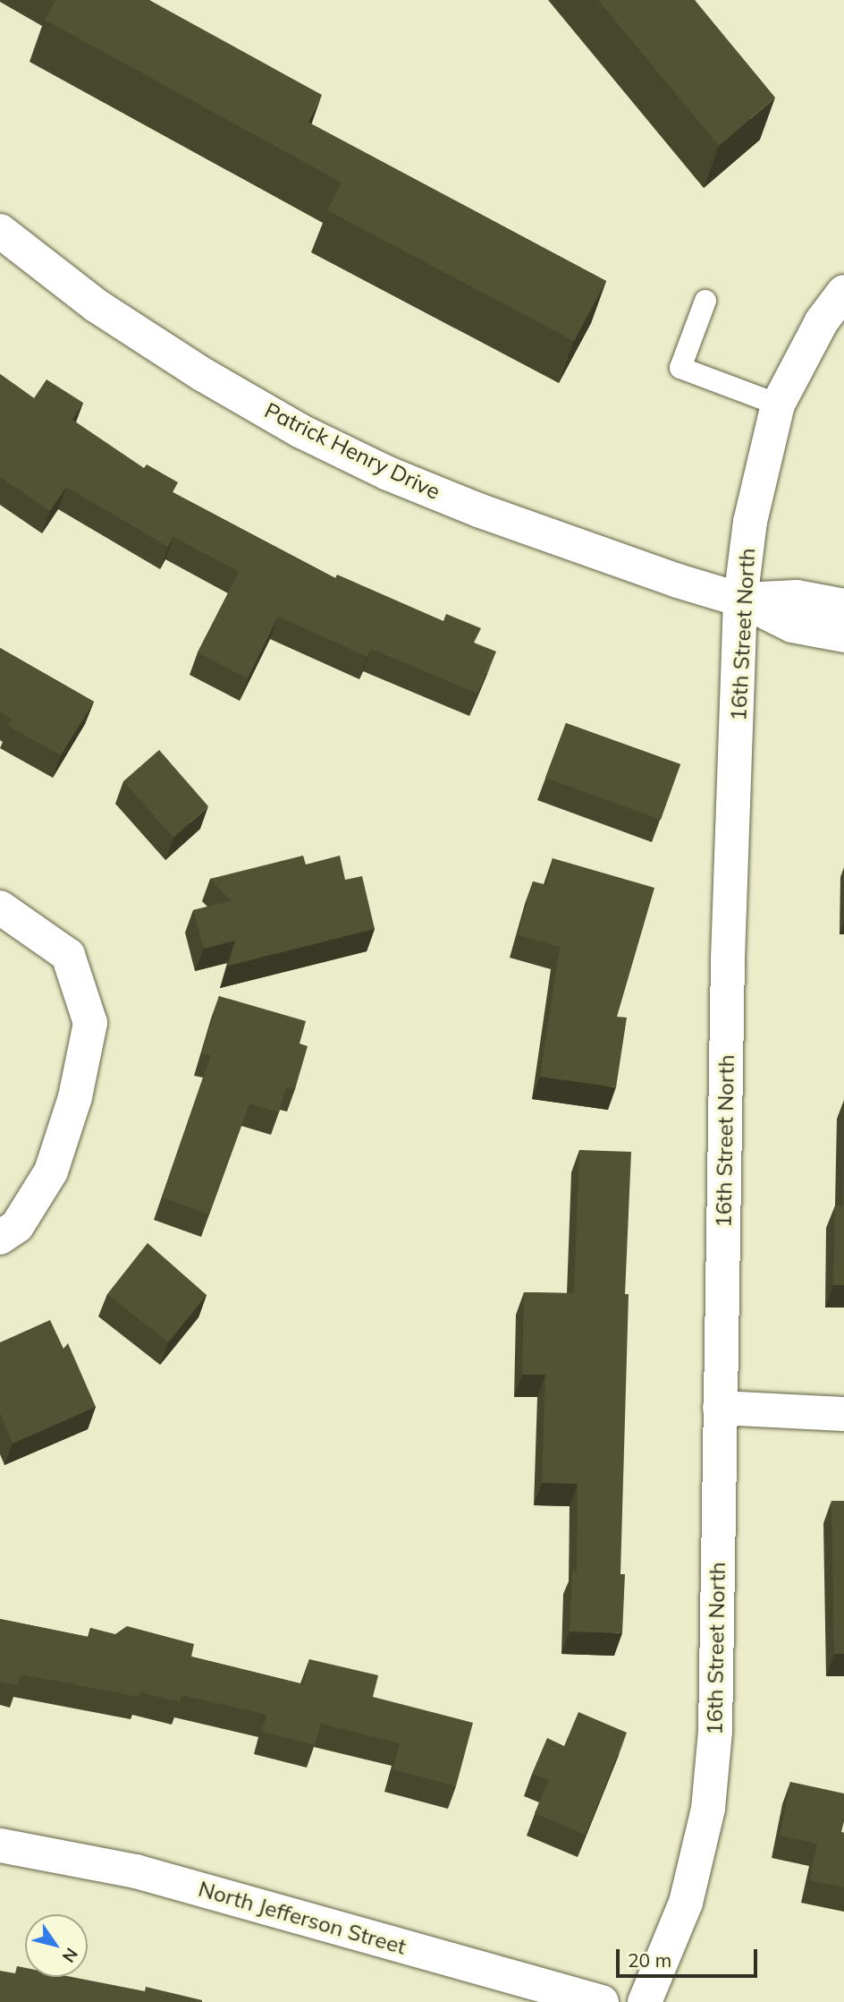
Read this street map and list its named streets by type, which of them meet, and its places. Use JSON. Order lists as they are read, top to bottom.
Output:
{
  "streets": {
    "street": ["Patrick Henry Drive", "16th Street North", "North Jefferson Street"]
  },
  "crossings": [
    ["Patrick Henry Drive", "16th Street North"]
  ],
  "scale_bar": "20 m",
  "north": "bottom right"
}
